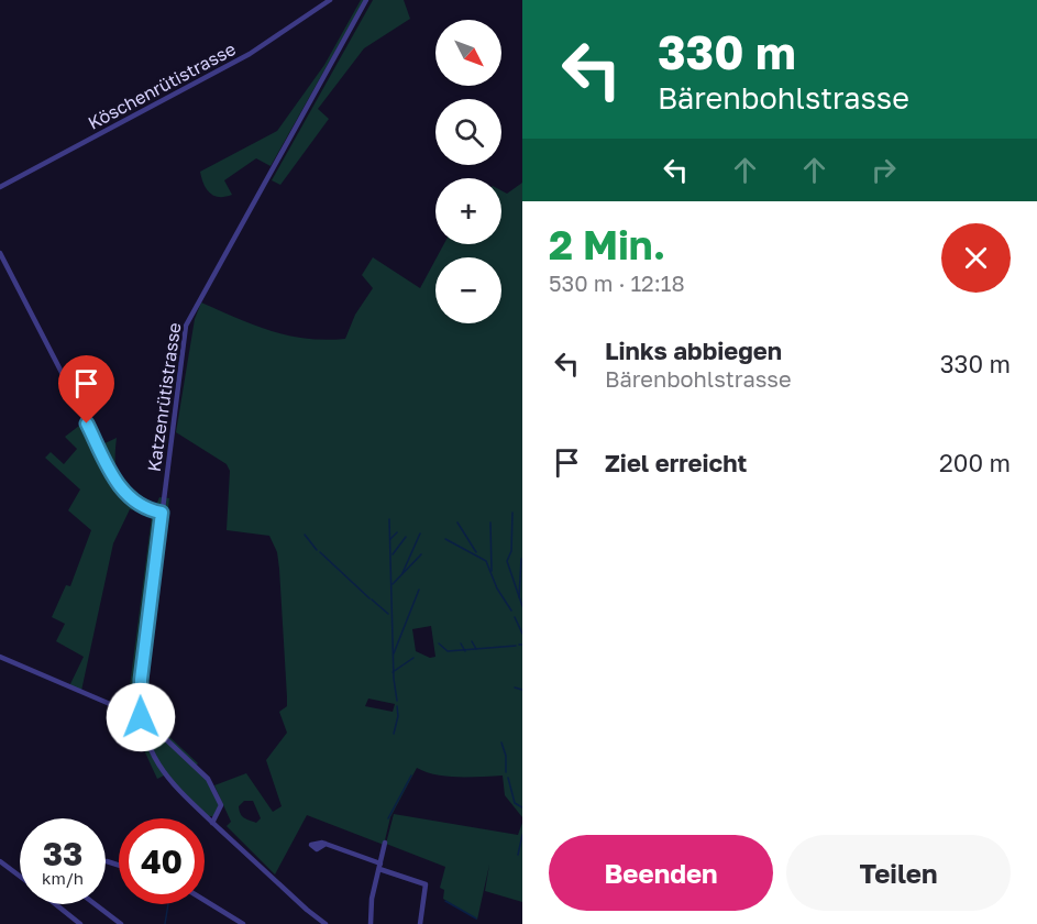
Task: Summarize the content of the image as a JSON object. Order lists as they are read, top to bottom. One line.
{"streets":{"street":["Köschenrütistrasse","Katzenrütistrasse"]},"north":"bottom right","page":{"turn":["330 m","Bärenbohlstrasse"],"map_buttons":["+","−"],"heading":["2 Min.","530 m · 12:18"],"list":[{"name":"Links abbiegen","note":"Bärenbohlstrasse","value":"330 m"},{"name":"Ziel erreicht","value":"200 m"}],"speed":"33 km/h","limit":"40","buttons":["Beenden","Teilen"]}}
